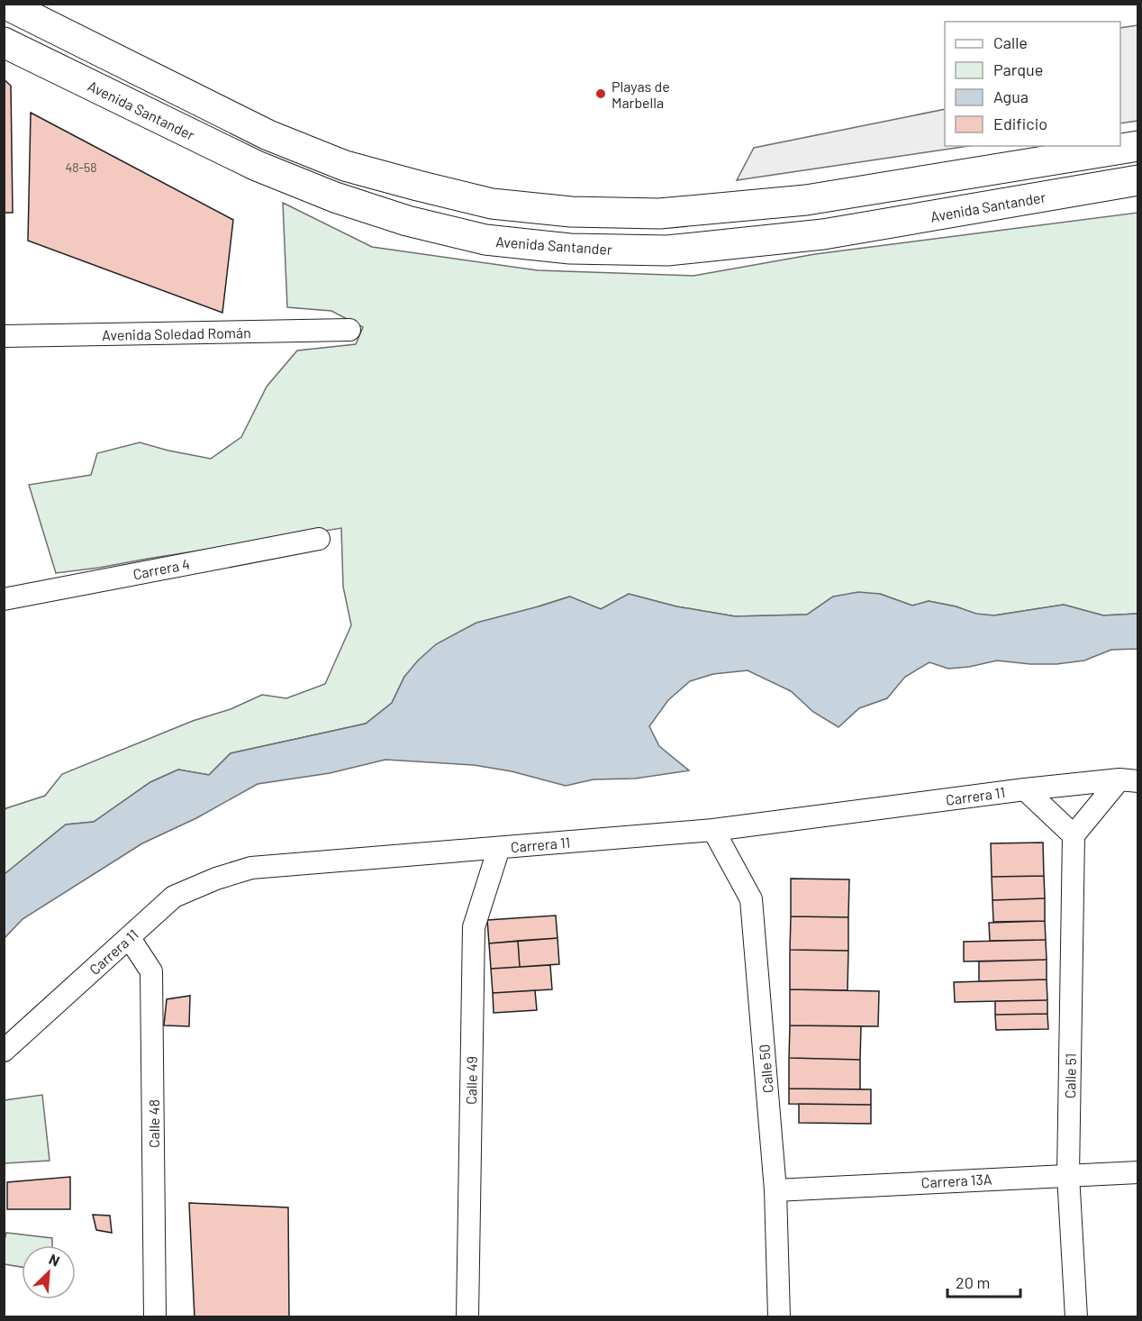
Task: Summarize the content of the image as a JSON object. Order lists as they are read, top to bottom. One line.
{"streets":{"highway":["Avenida Santander"],"street":["Avenida Soledad Román","Carrera 4","Carrera 11","Calle 50","Calle 51","Calle 49","Calle 48","Carrera 13A"]},"crossings":[["Carrera 11","Calle 50"],["Carrera 11","Calle 49"],["Carrera 11","Calle 48"],["Calle 50","Carrera 13A"],["Calle 51","Carrera 13A"]],"places":["Playas de Marbella"],"house_numbers":["48-58"],"legend":["Calle","Parque","Agua","Edificio"],"scale_bar":"20 m","north":"top right"}
